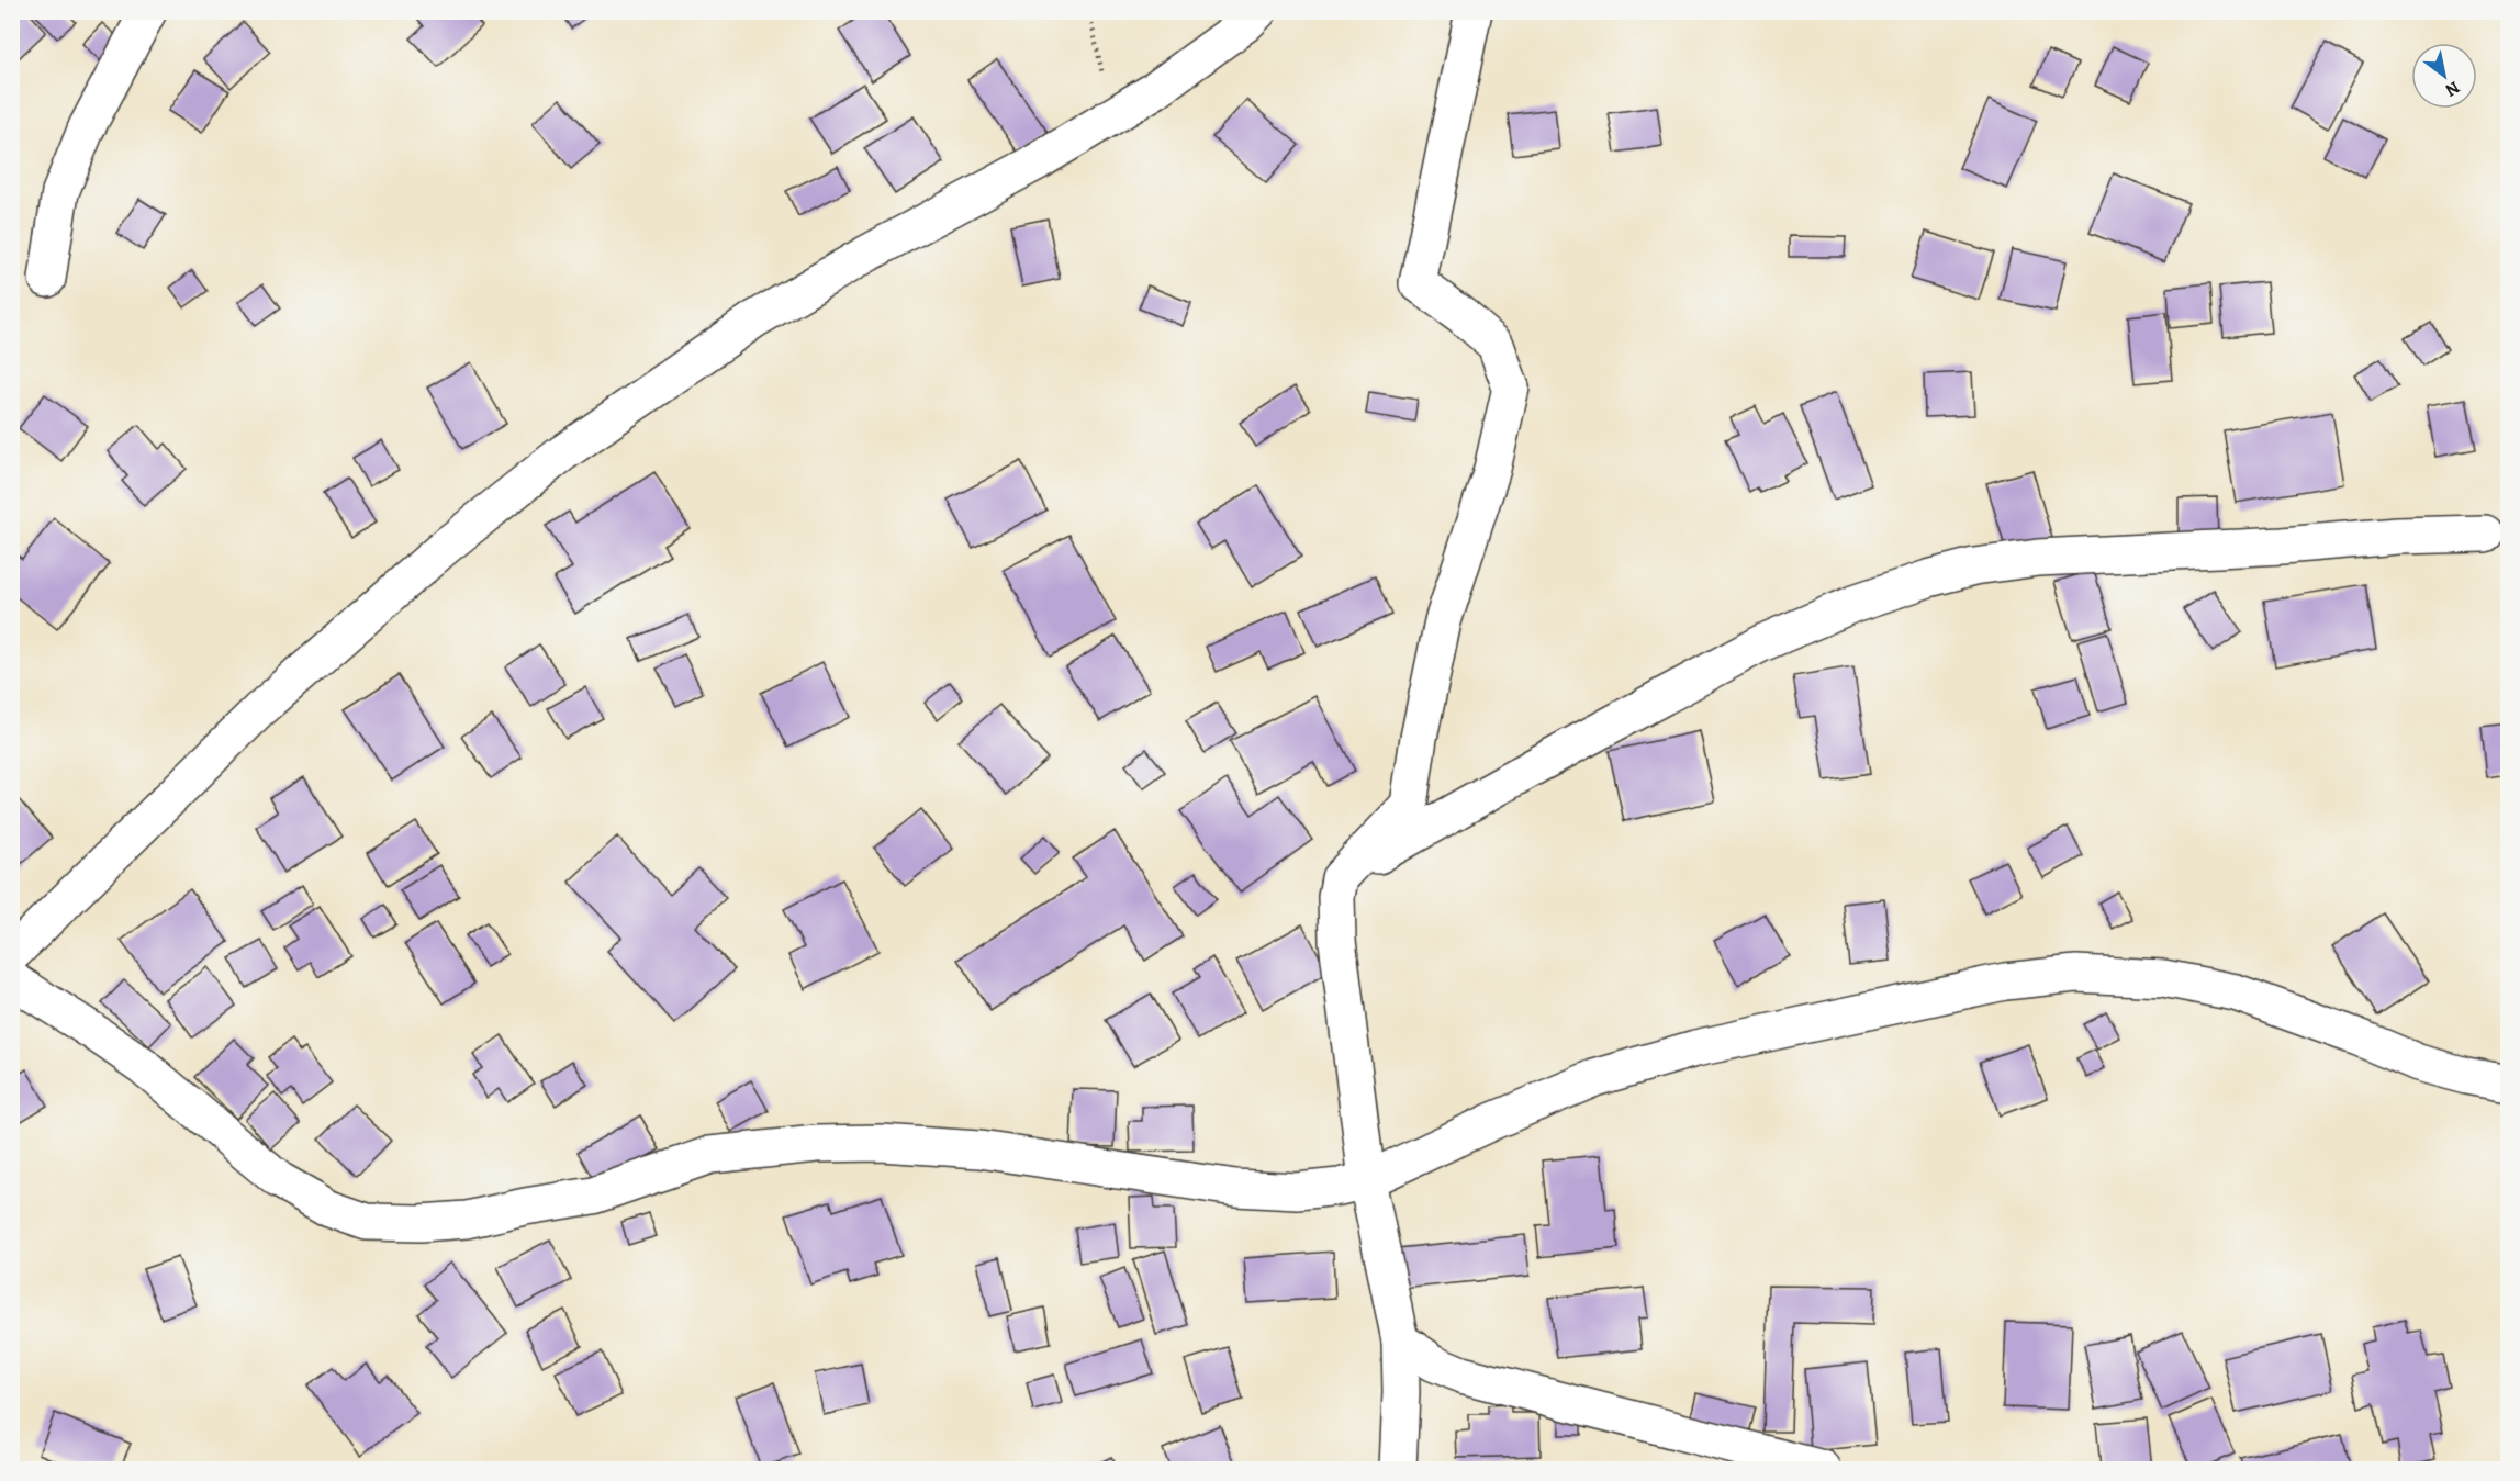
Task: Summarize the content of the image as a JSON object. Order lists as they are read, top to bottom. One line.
{"north":"bottom right"}
